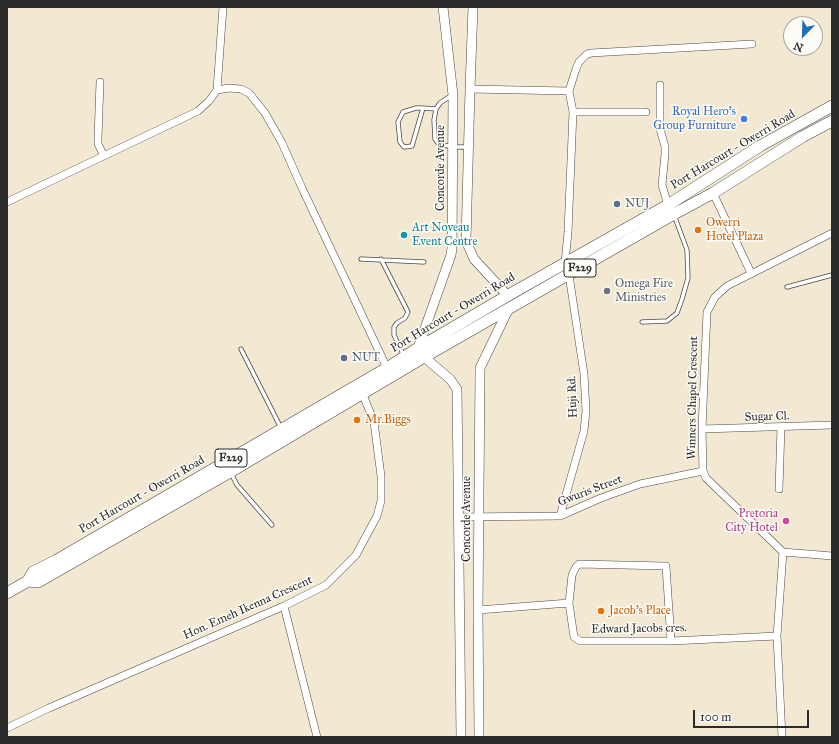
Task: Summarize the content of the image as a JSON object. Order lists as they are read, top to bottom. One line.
{"streets":{"main road":["Port Harcourt - Owerri Road","F229"],"street":["Concorde Avenue","Huji Rd.","Winners Chapel Crescent","Sugar Cl.","Gwuris Street","Hon. Emeh Ikenna Crescent","Edward Jacobs cres."]},"crossings":[["Port Harcourt - Owerri Road","Concorde Avenue"],["Port Harcourt - Owerri Road","Huji Rd."],["Port Harcourt - Owerri Road","Hon. Emeh Ikenna Crescent"],["Concorde Avenue","Gwuris Street"],["Huji Rd.","Gwuris Street"],["Winners Chapel Crescent","Sugar Cl."],["Winners Chapel Crescent","Gwuris Street"]],"places":["Royal Hero's Group Furniture","NUJ","Owerri Hotel Plaza","Art Noveau Event Centre","Omega Fire Ministries","NUT","Mr.Biggs","Pretoria City Hotel","Jacob's Place"],"scale_bar":"100 m","north":"bottom left"}
